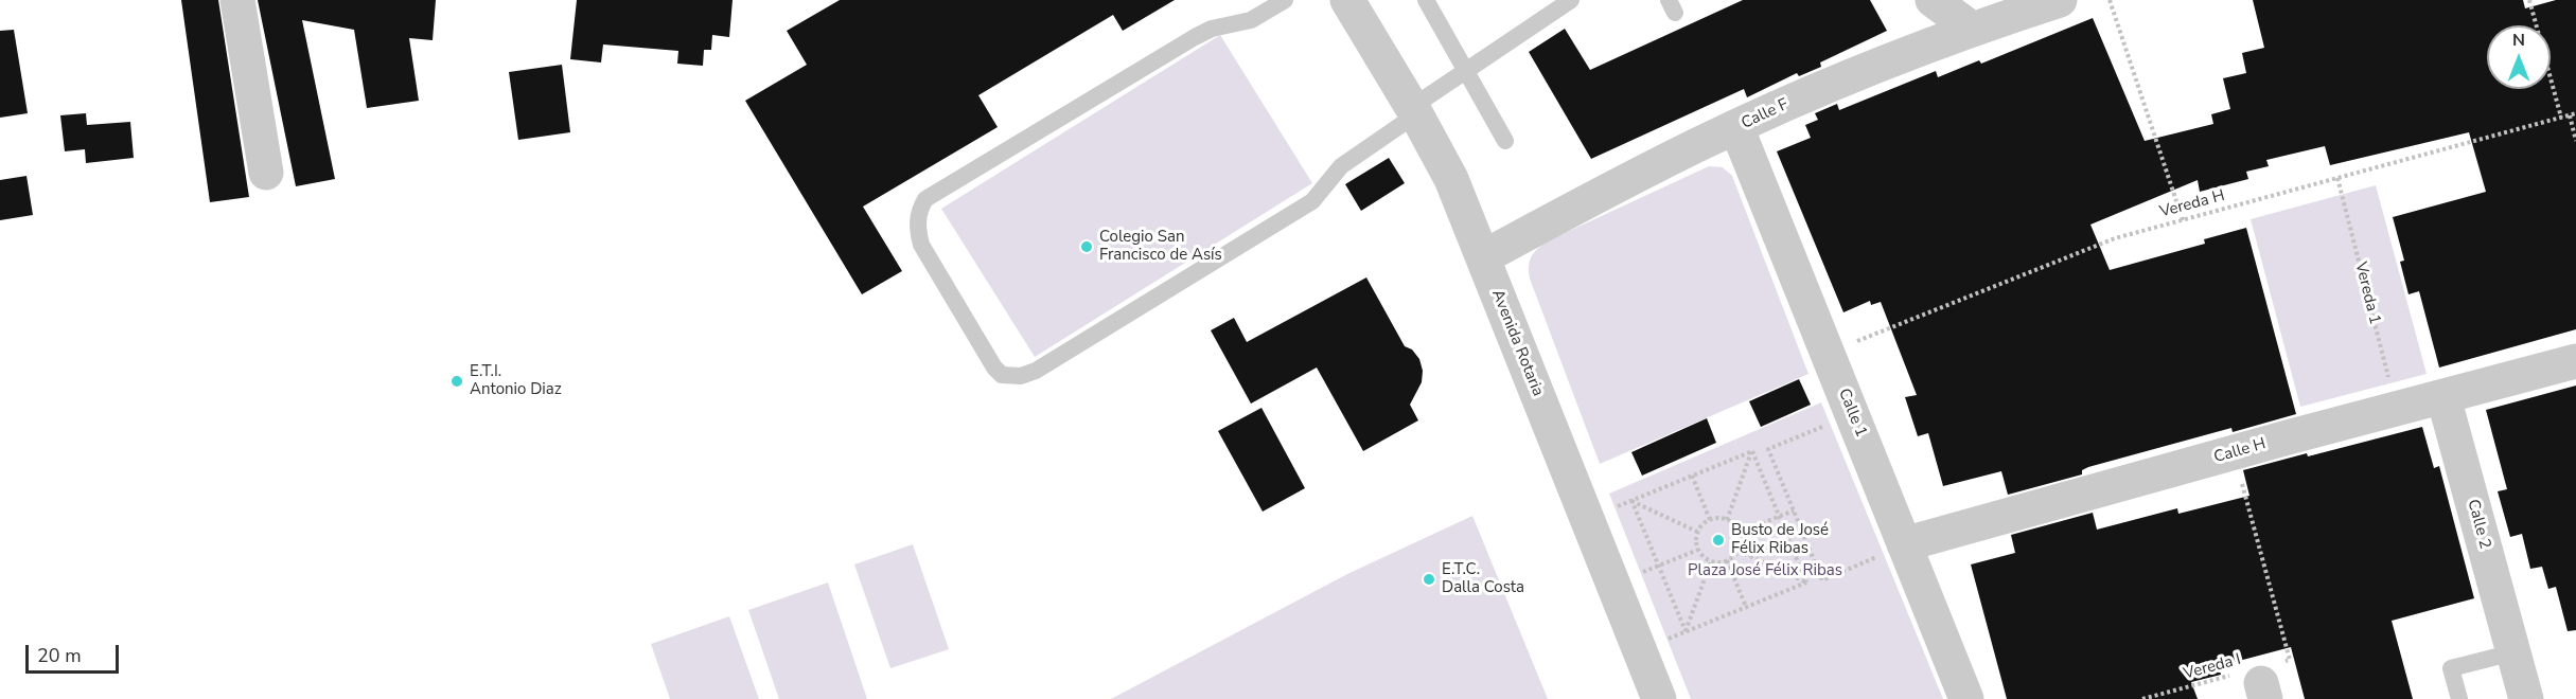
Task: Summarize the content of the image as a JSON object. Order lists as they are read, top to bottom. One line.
{"streets":{"street":["Calle F","Avenida Rotaria","Calle 1","Calle H","Calle 2"],"path":["Vereda H","Vereda 1","Vereda I"]},"crossings":[["Calle F","Avenida Rotaria"],["Calle F","Calle 1"],["Vereda H","Vereda 1"],["Vereda H","Calle 1"],["Vereda 1","Calle H"],["Calle 1","Calle H"],["Calle H","Calle 2"],["Calle H","Vereda I"]],"parks":["Plaza José Félix Ribas"],"places":["Colegio San Francisco de Asís","E.T.I. Antonio Diaz","Busto de José Félix Ribas","E.T.C. Dalla Costa"],"scale_bar":"20 m","north":"top"}
